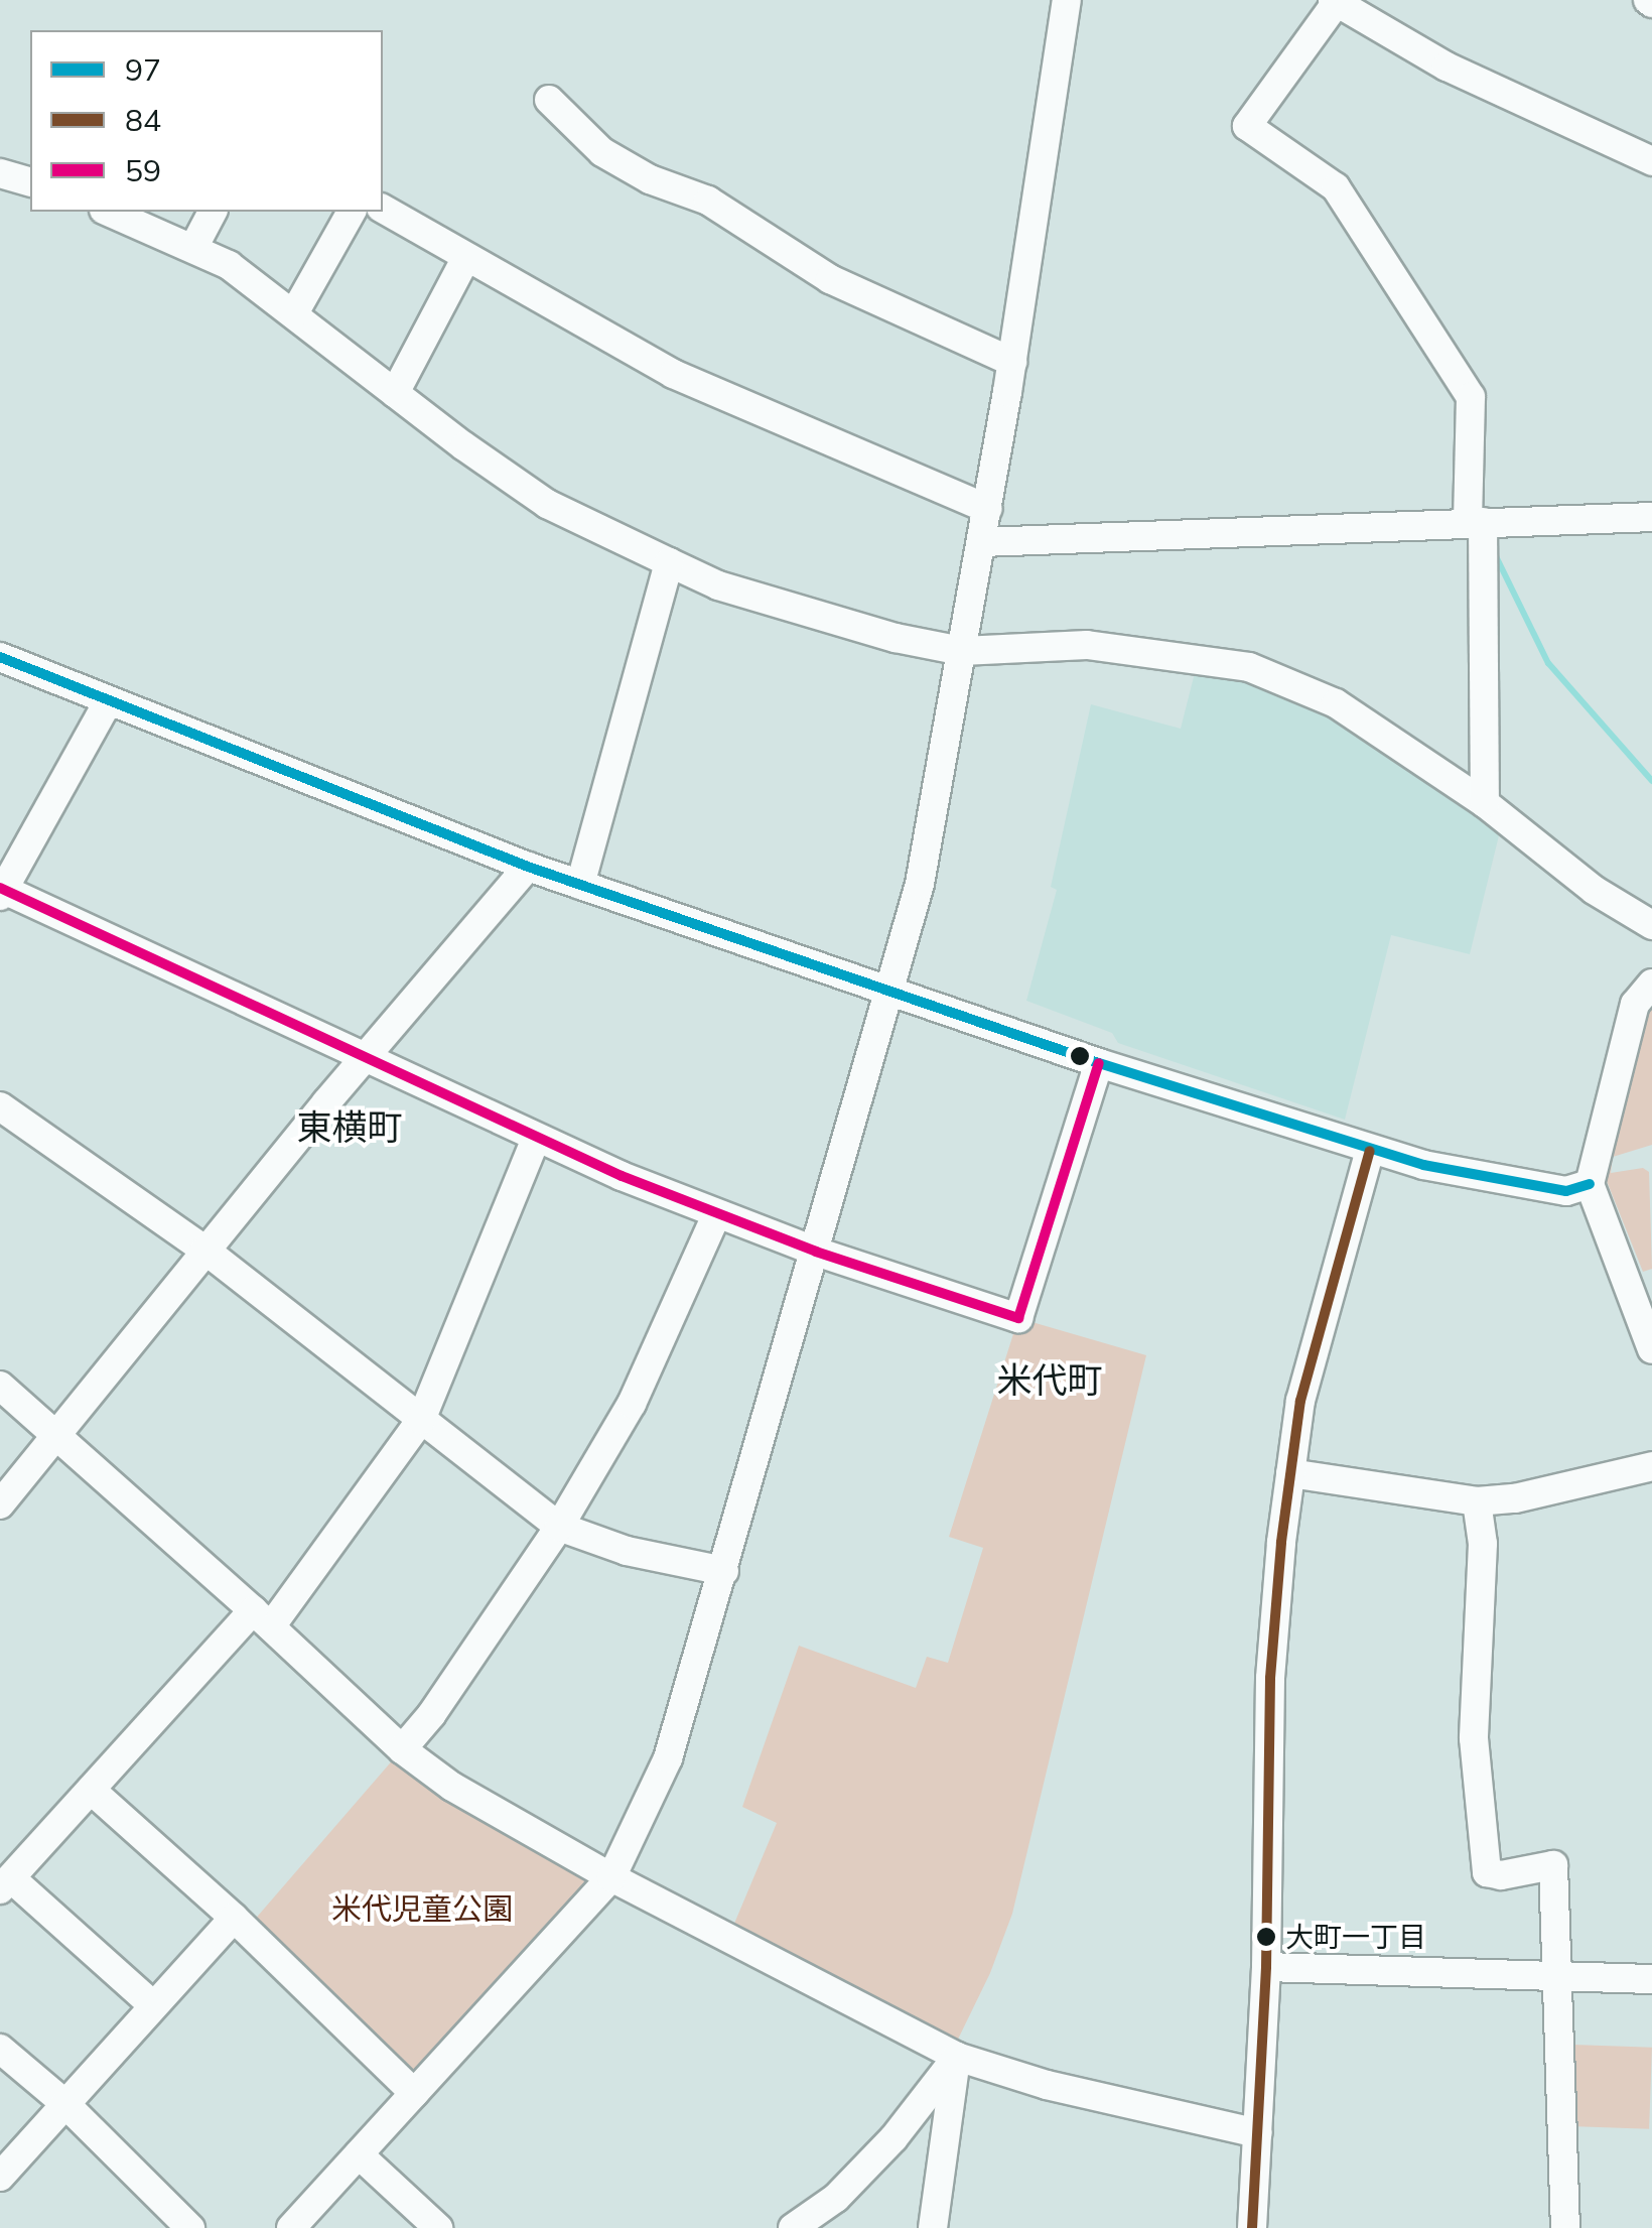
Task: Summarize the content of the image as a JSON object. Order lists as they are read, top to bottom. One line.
{"districts":["東横町","米代町"],"parks":["米代児童公園"],"places":["大町一丁目"],"lines":["transit line 97","transit line 59","transit line 84"],"legend":["97","84","59"]}
